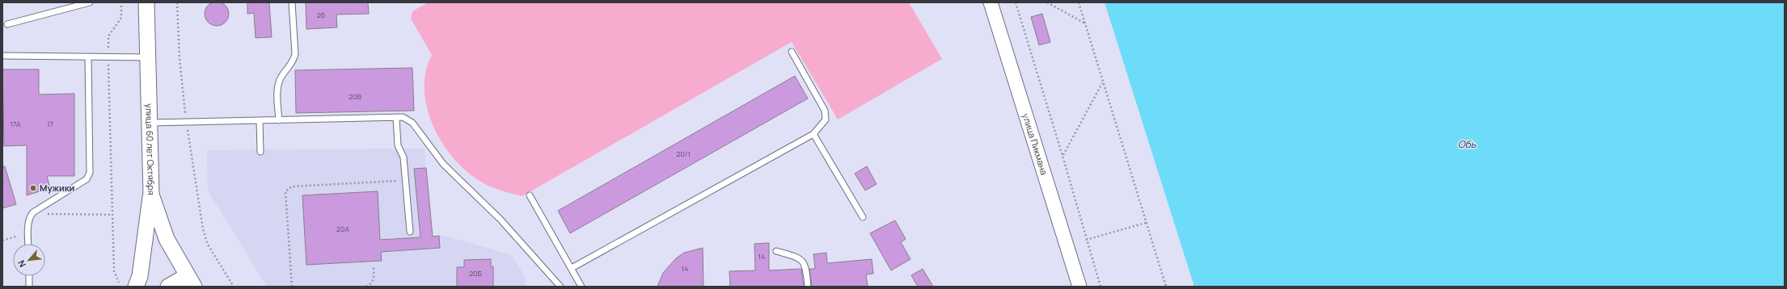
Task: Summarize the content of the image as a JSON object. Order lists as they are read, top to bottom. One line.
{"streets":{"main road":["улица 60 лет Октября"],"street":["улица Пикмана"]},"water":["Обь"],"places":["Мужики"],"house_numbers":["26","20В","17А","17","20/1","20А","14","14","20Б"],"north":"bottom left"}
